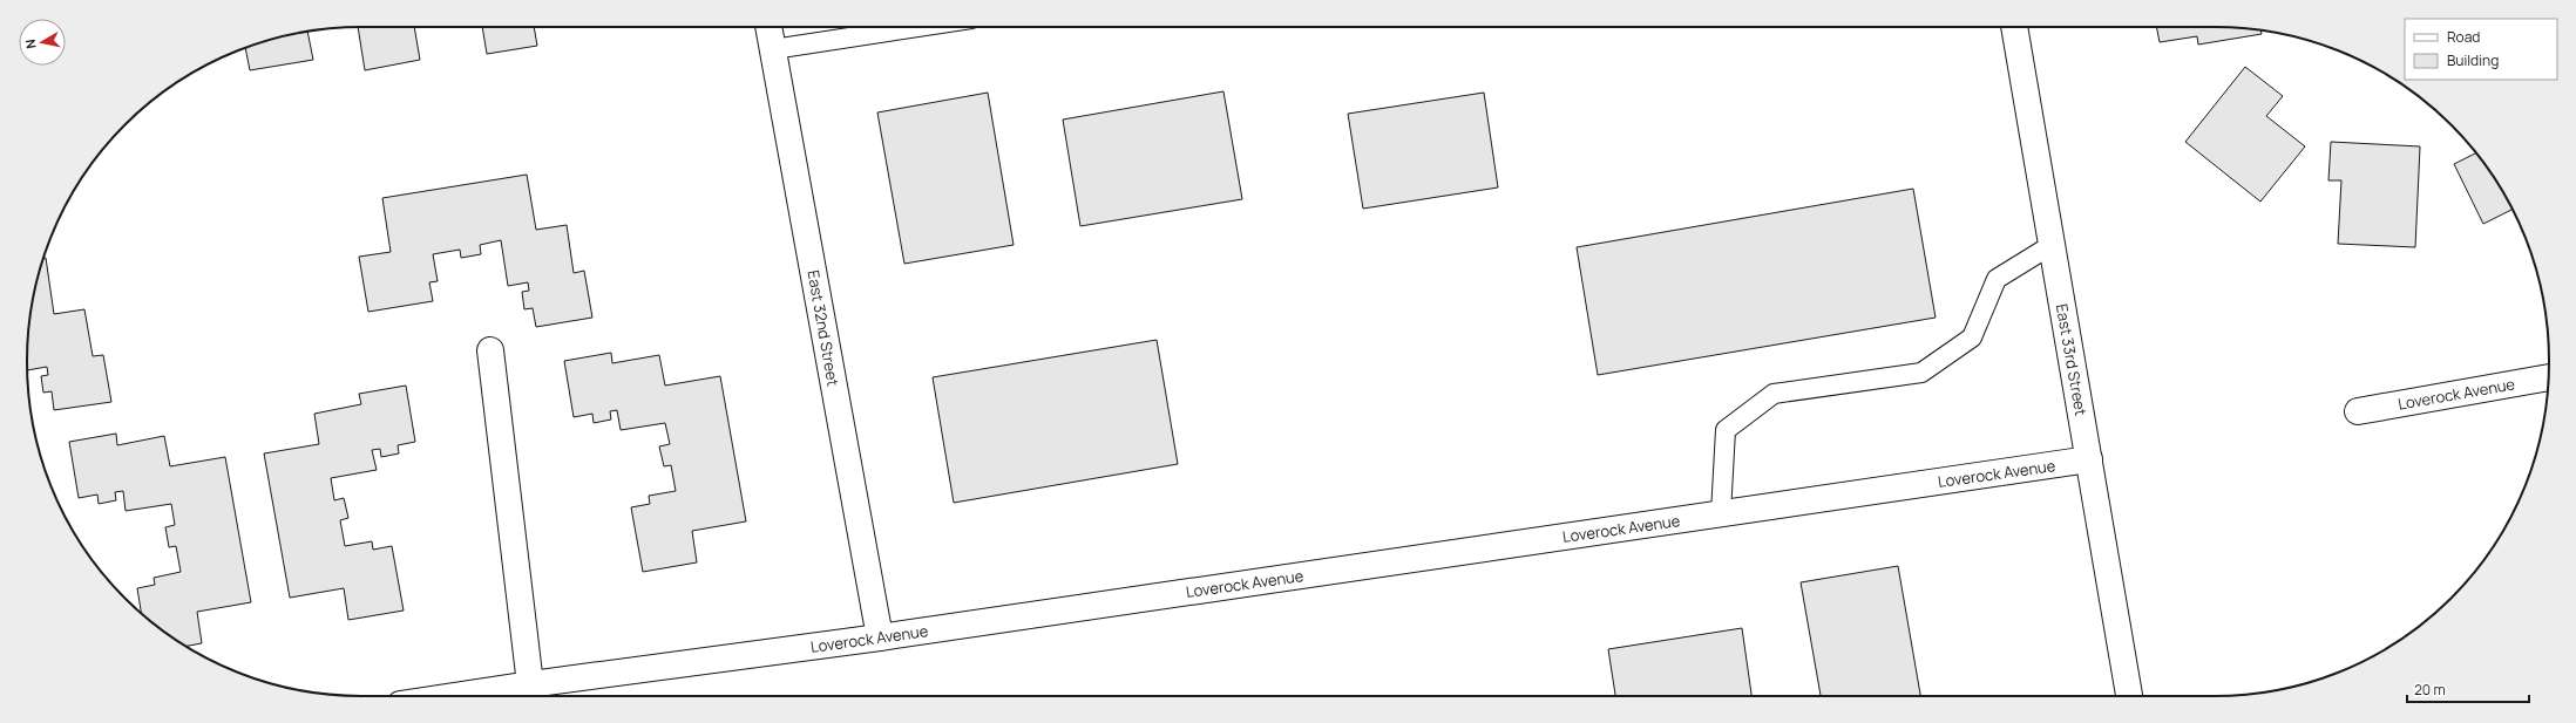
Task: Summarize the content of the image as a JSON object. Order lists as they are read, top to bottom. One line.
{"streets":{"street":["East 32nd Street","East 33rd Street","Loverock Avenue"]},"crossings":[["East 32nd Street","Loverock Avenue"],["East 33rd Street","Loverock Avenue"]],"legend":["Road","Building"],"scale_bar":"20 m","north":"left"}
